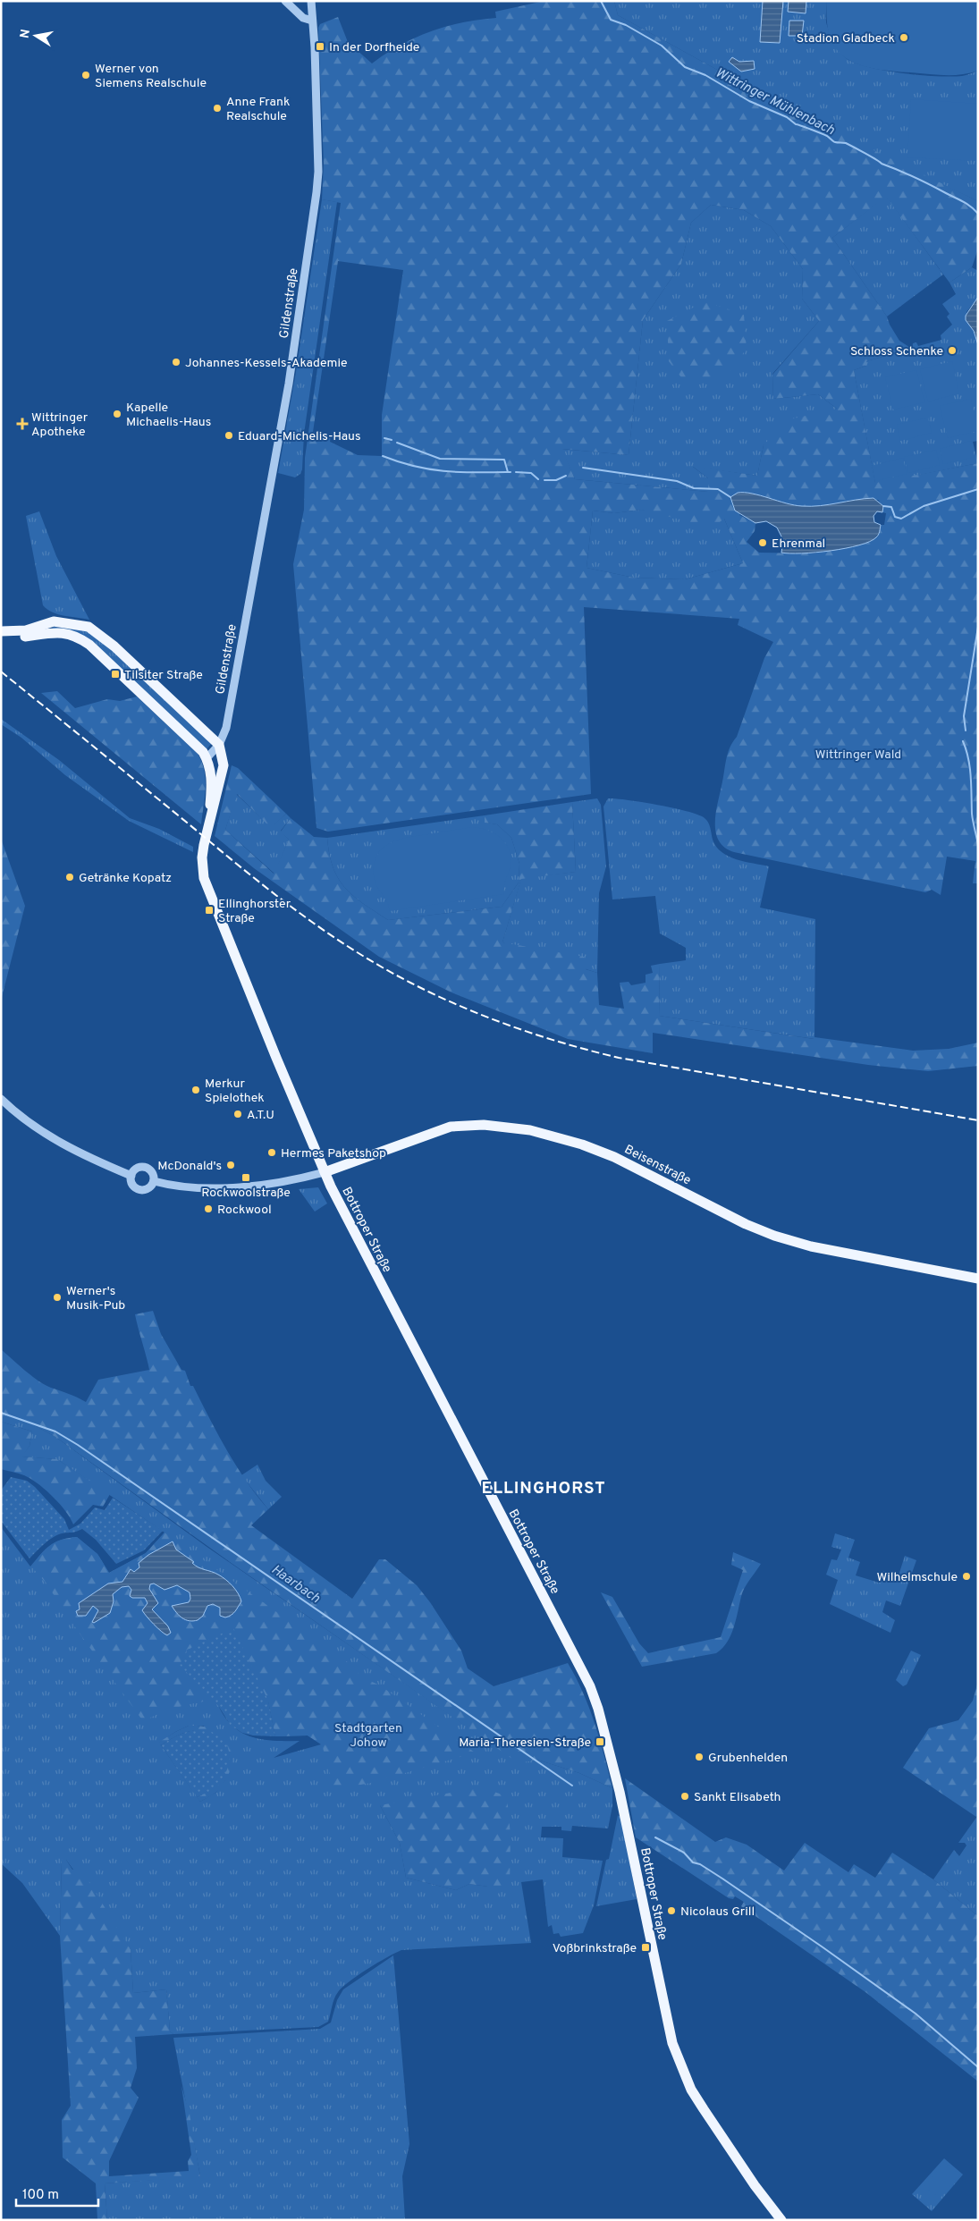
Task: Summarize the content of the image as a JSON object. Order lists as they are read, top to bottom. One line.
{"streets":{"main road":["Beisenstraße","Bottroper Straße"],"street":["Gildenstraße"]},"crossings":[["Gildenstraße","Bottroper Straße"],["Beisenstraße","Bottroper Straße"]],"districts":["ELLINGHORST"],"water":["Wittringer Mühlenbach","Haarbach"],"parks":["Wittringer Wald","Stadtgarten Johow"],"places":{"other":["Stadion Gladbeck","Werner von Siemens Realschule","Anne Frank Realschule","Schloss Schenke","Johannes-Kessels-Akademie","Kapelle Michaelis-Haus","Eduard-Michelis-Haus","Ehrenmal","Getränke Kopatz","Merkur Spielothek","A.T.U","Hermes Paketshop","McDonald's","Rockwool","Werner's Musik-Pub","Wilhelmschule","Grubenhelden","Sankt Elisabeth","Nicolaus Grill"],"transit":["In der Dorfheide","Tilsiter Straße","Ellinghorster Straße","Rockwoolstraße","Maria-Theresien-Straße","Voßbrinkstraße"],"health":["Wittringer Apotheke"]},"scale_bar":"100 m","north":"left"}
